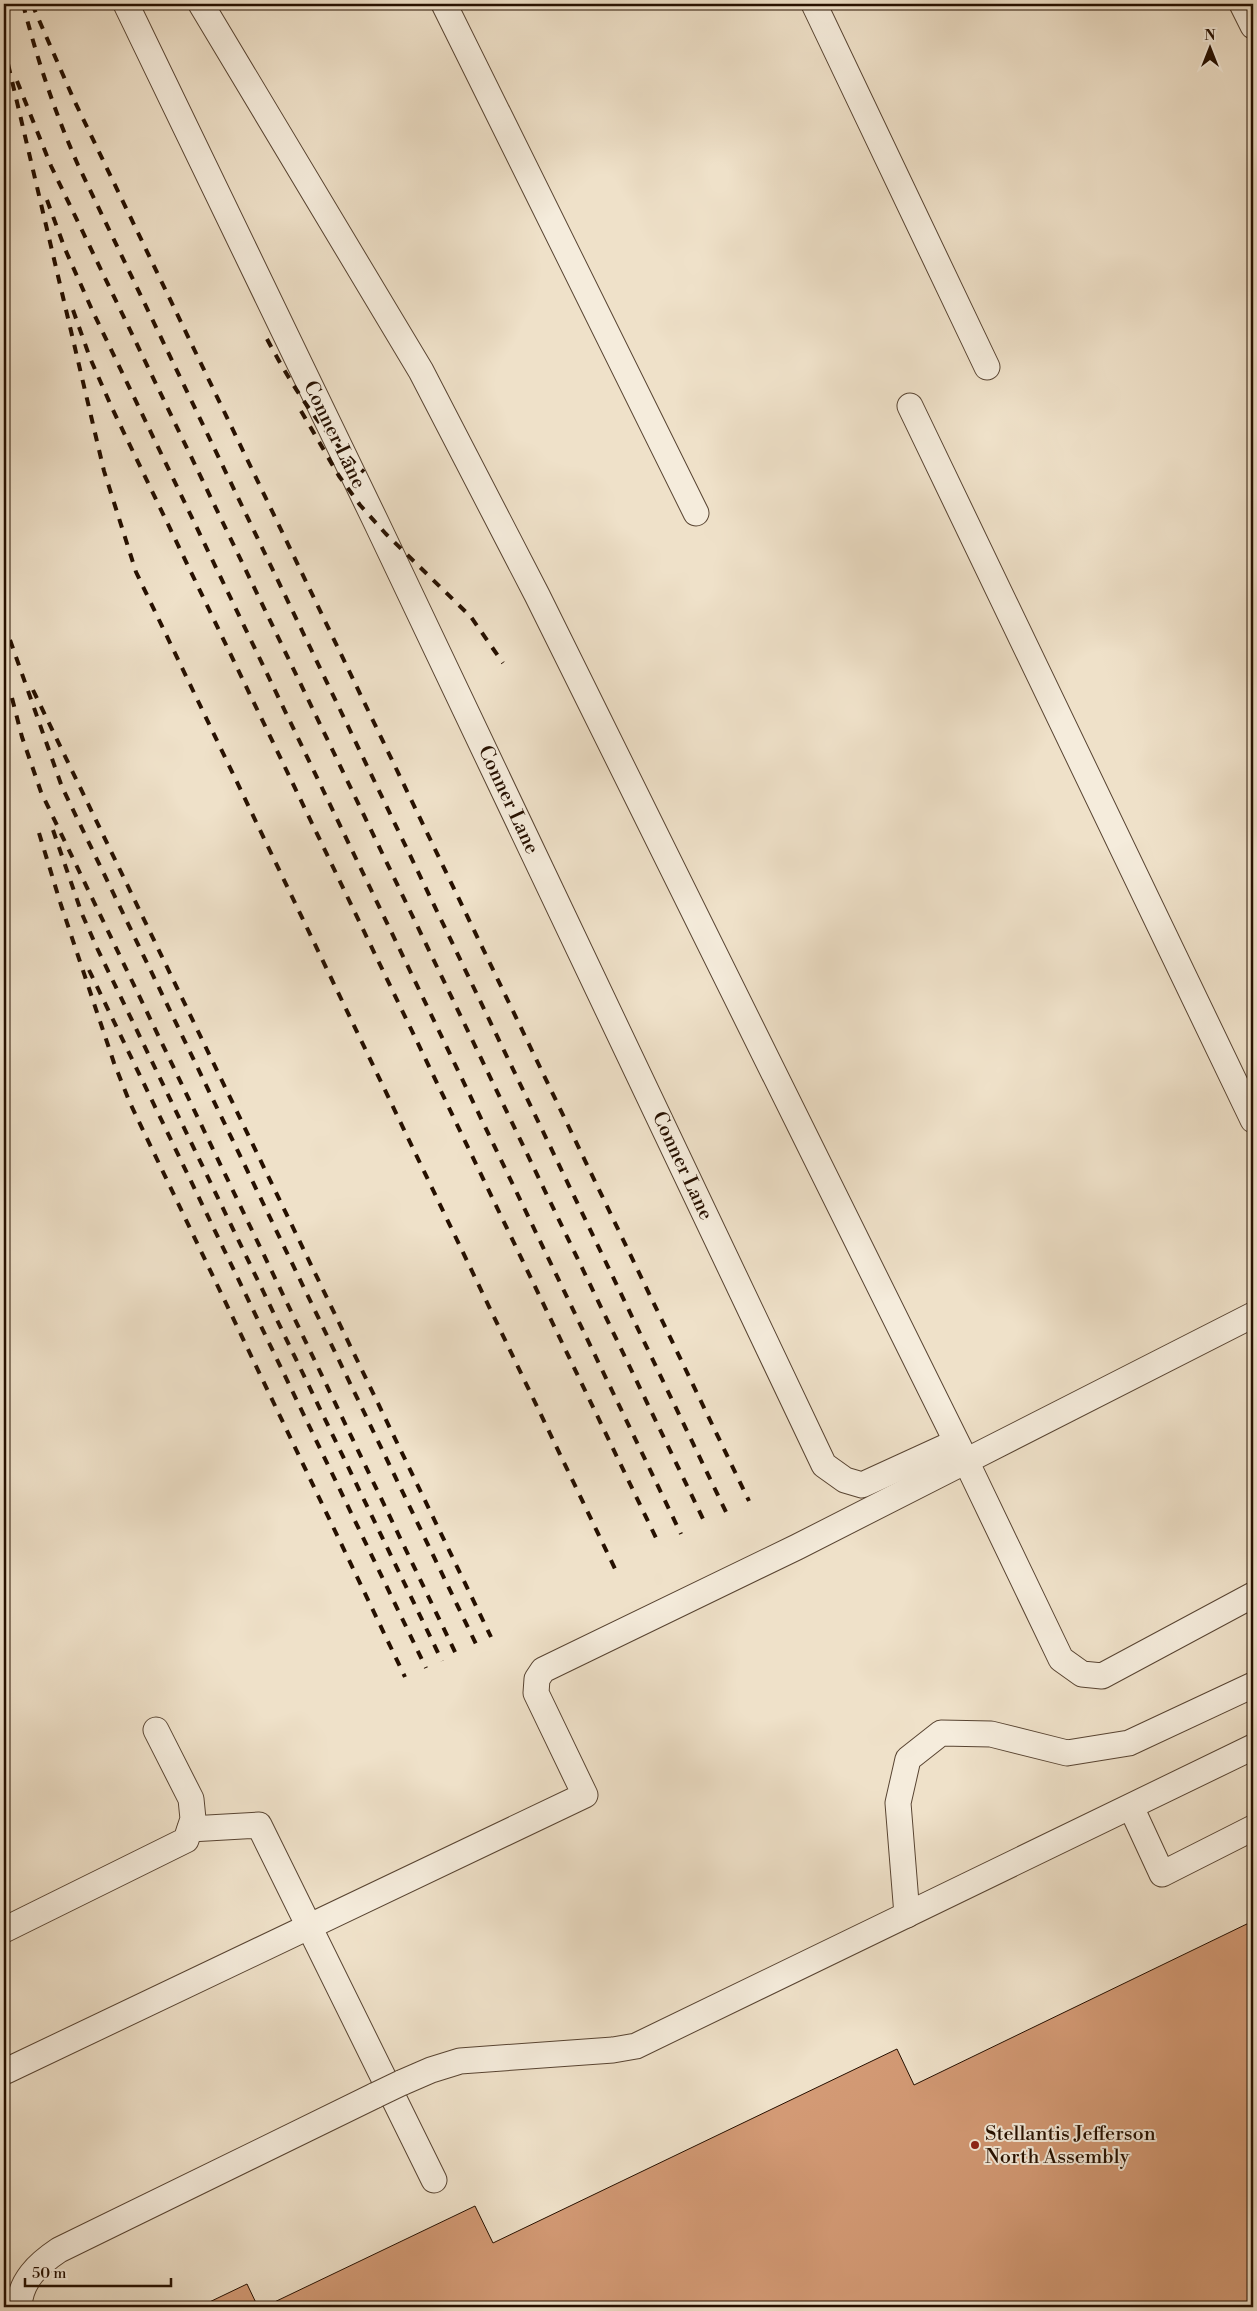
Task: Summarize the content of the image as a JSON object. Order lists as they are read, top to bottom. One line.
{"streets":{"street":["Conner Lane"]},"places":["Stellantis Jefferson North Assembly"],"scale_bar":"50 m","north":"top"}
